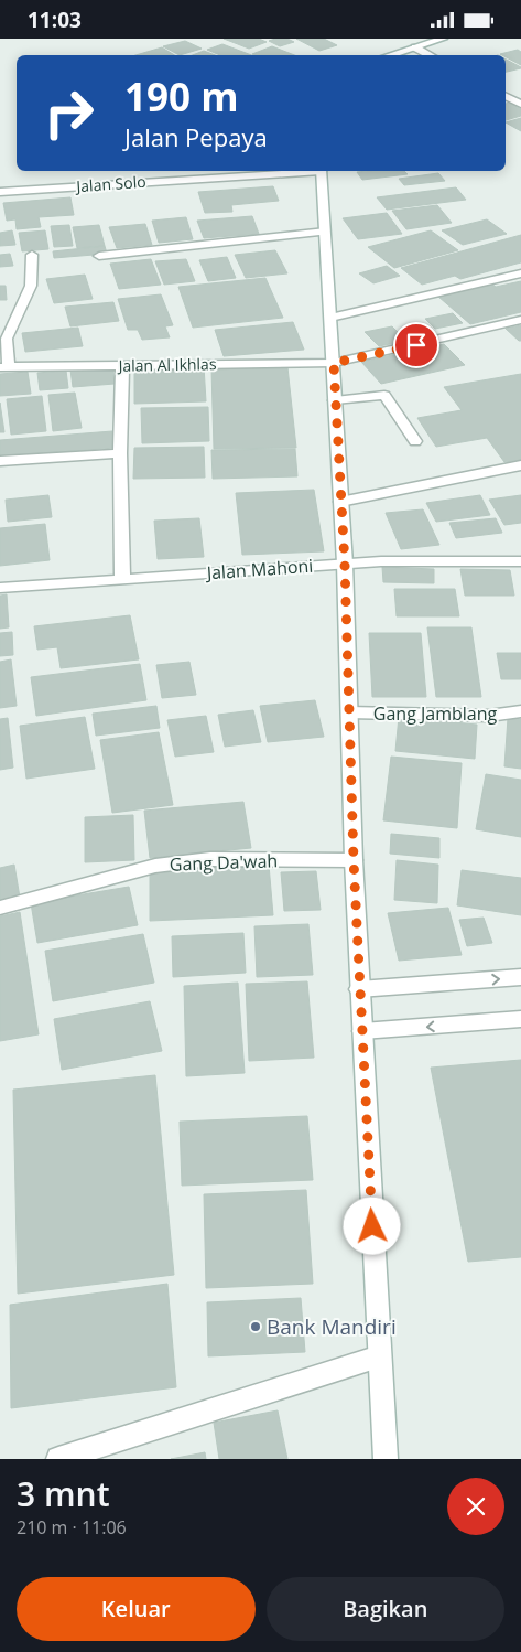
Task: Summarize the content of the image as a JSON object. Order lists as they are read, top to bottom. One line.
{"streets":{"street":["Jalan Solo","Jalan Al Ikhlas","Jalan Mahoni","Gang Jamblang","Gang Da'wah"]},"places":["Bank Mandiri"],"page":{"status":"11:03","turn":["190 m","Jalan Pepaya"],"heading":["3 mnt","210 m · 11:06"],"buttons":["Keluar","Bagikan"]}}
